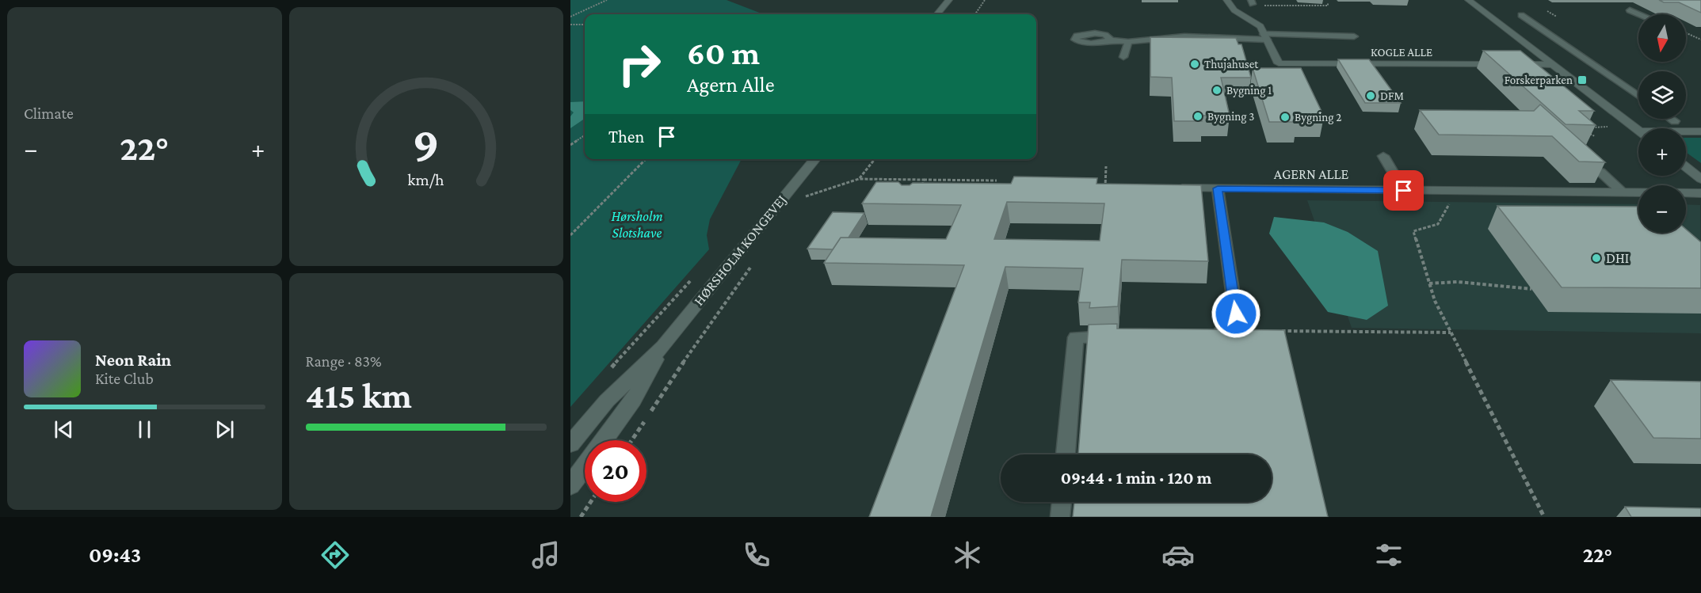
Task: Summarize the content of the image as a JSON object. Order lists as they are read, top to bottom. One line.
{"streets":{"street":["KOGLE ALLE","AGERN ALLE","HØRSHOLM KONGEVEJ"]},"parks":["Hørsholm Slotshave"],"places":{"other":["Thujahuset","Bygning 1","DFM","Bygning 3","Bygning 2","DHI"],"transit":["Forskerparken"]},"north":"bottom","page":{"tile":["Climate",["Range · 83%","415 km"]],"map_buttons":["+","−"],"turn":["60 m","Agern Alle"],"then":"Then","heat":["−","22°","+"],"song":["Neon Rain","Kite Club"],"limit":"20","trip":"09:44 · 1 min · 120 m","tabs":["09:43","22°"],"gauge":["9","km/h"]}}
